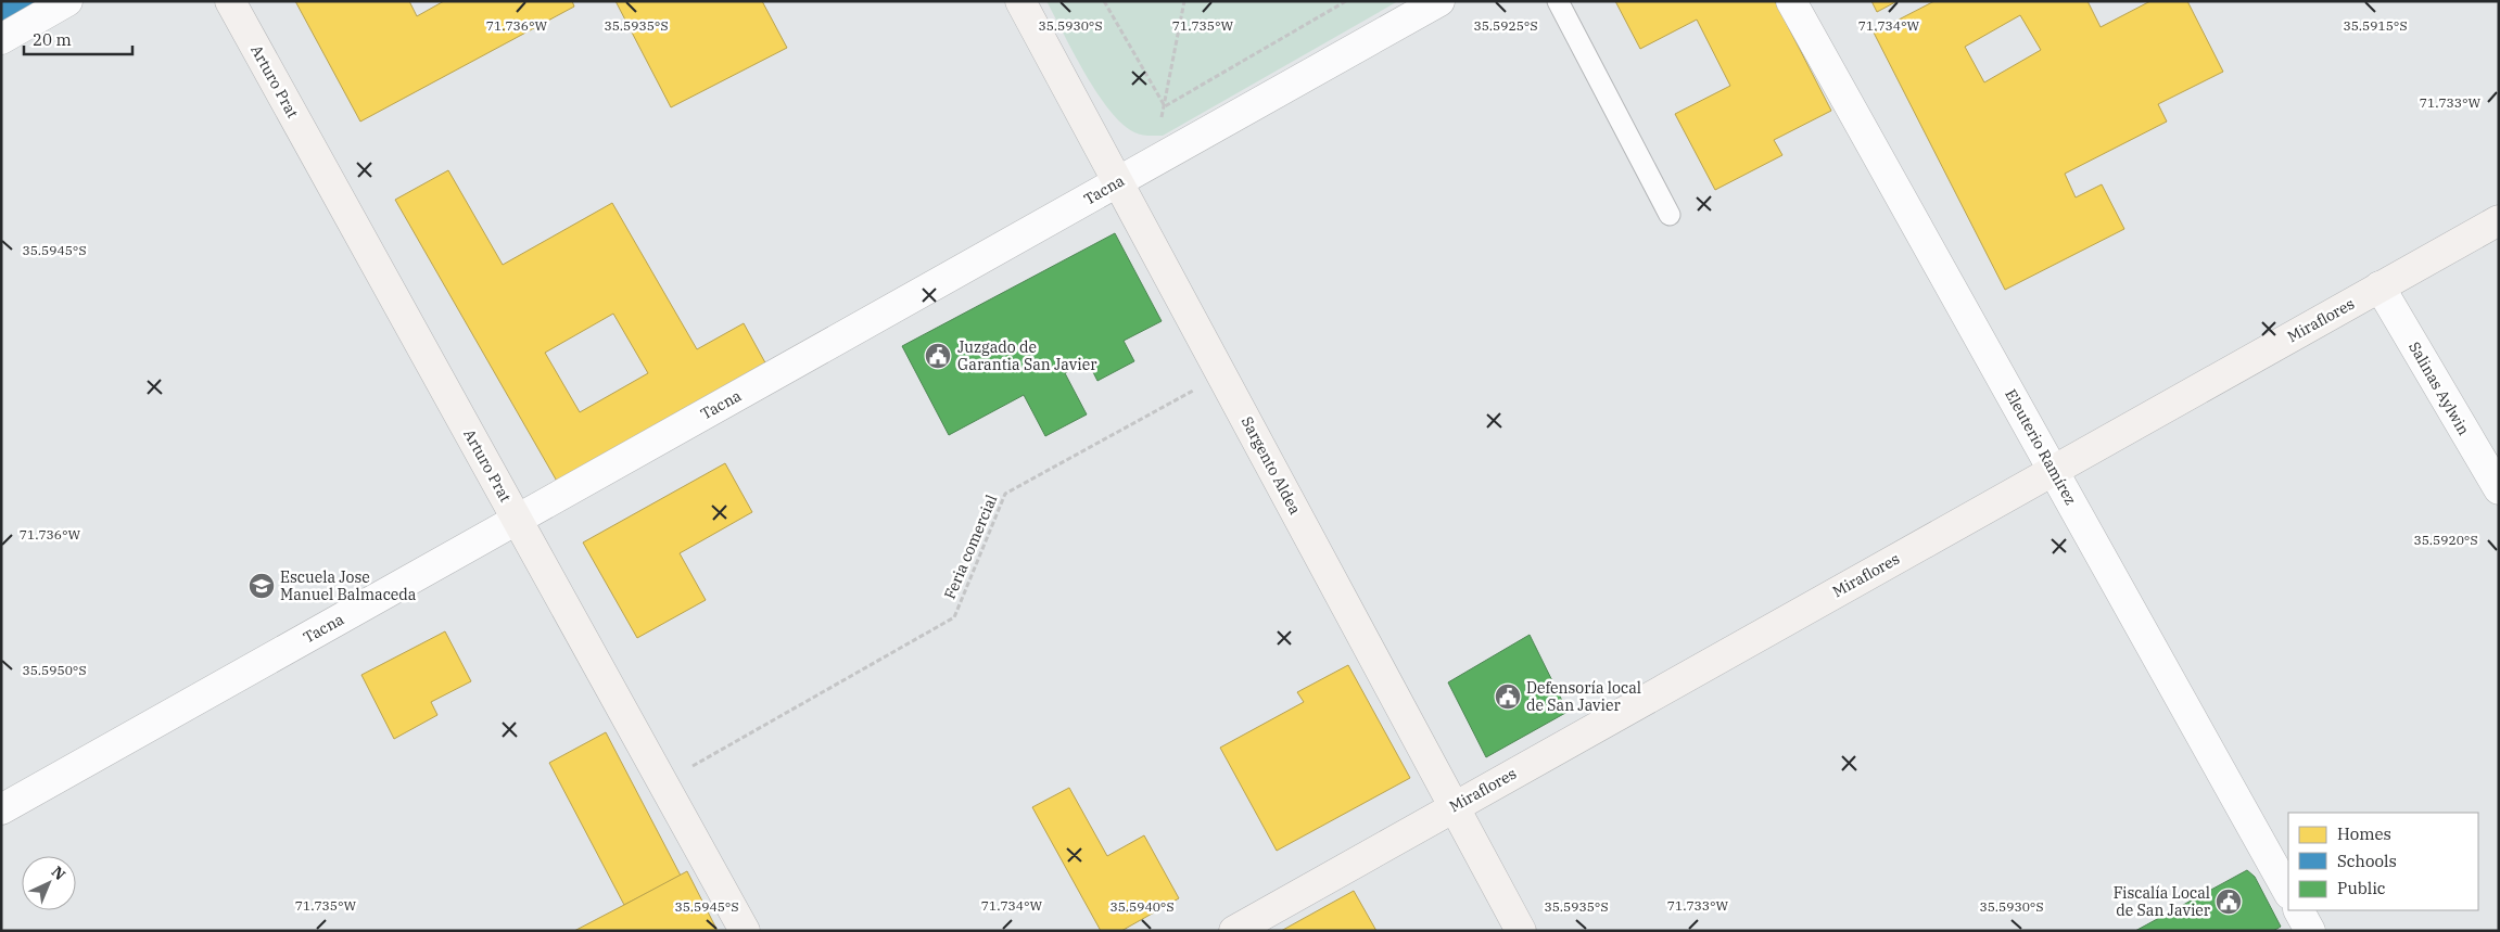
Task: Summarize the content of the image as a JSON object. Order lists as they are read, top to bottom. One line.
{"streets":{"street":["Arturo Prat","Tacna","Miraflores","Salinas Aylwin","Eleuterio Ramírez","Sargento Aldea"],"path":["Feria comercial"]},"crossings":[["Arturo Prat","Tacna"],["Arturo Prat","Feria comercial"],["Tacna","Sargento Aldea"],["Miraflores","Salinas Aylwin"],["Miraflores","Eleuterio Ramírez"],["Miraflores","Sargento Aldea"],["Sargento Aldea","Feria comercial"]],"places":{"public building":["Juzgado de Garantia San Javier","Defensoría local de San Javier","Fiscalía Local de San Javier"],"school or university":["Escuela Jose Manuel Balmaceda"]},"legend":["Homes","Schools","Public"],"scale_bar":"20 m","north":"top right","coordinates":["35.5935°S","35.5930°S","35.5925°S","35.5915°S","71.736°W","71.735°W","71.734°W","71.733°W","35.5945°S","35.5920°S","35.5950°S","35.5940°S"]}
